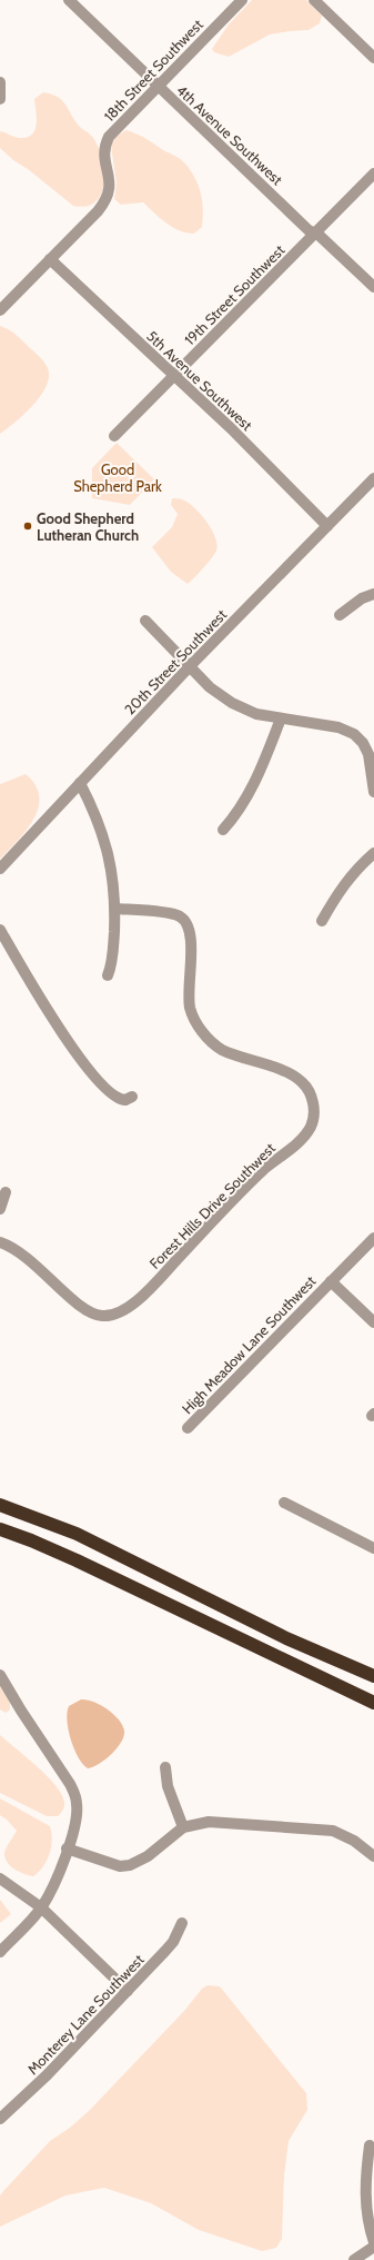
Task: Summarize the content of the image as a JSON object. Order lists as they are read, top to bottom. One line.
{"streets":{"street":["18th Street Southwest","4th Avenue Southwest","19th Street Southwest","5th Avenue Southwest","20th Street Southwest","Forest Hills Drive Southwest","High Meadow Lane Southwest","Monterey Lane Southwest"]},"crossings":[["18th Street Southwest","4th Avenue Southwest"],["18th Street Southwest","5th Avenue Southwest"],["4th Avenue Southwest","19th Street Southwest"],["19th Street Southwest","5th Avenue Southwest"],["5th Avenue Southwest","20th Street Southwest"]],"parks":["Good Shepherd Park"],"places":["Good Shepherd Lutheran Church"]}
